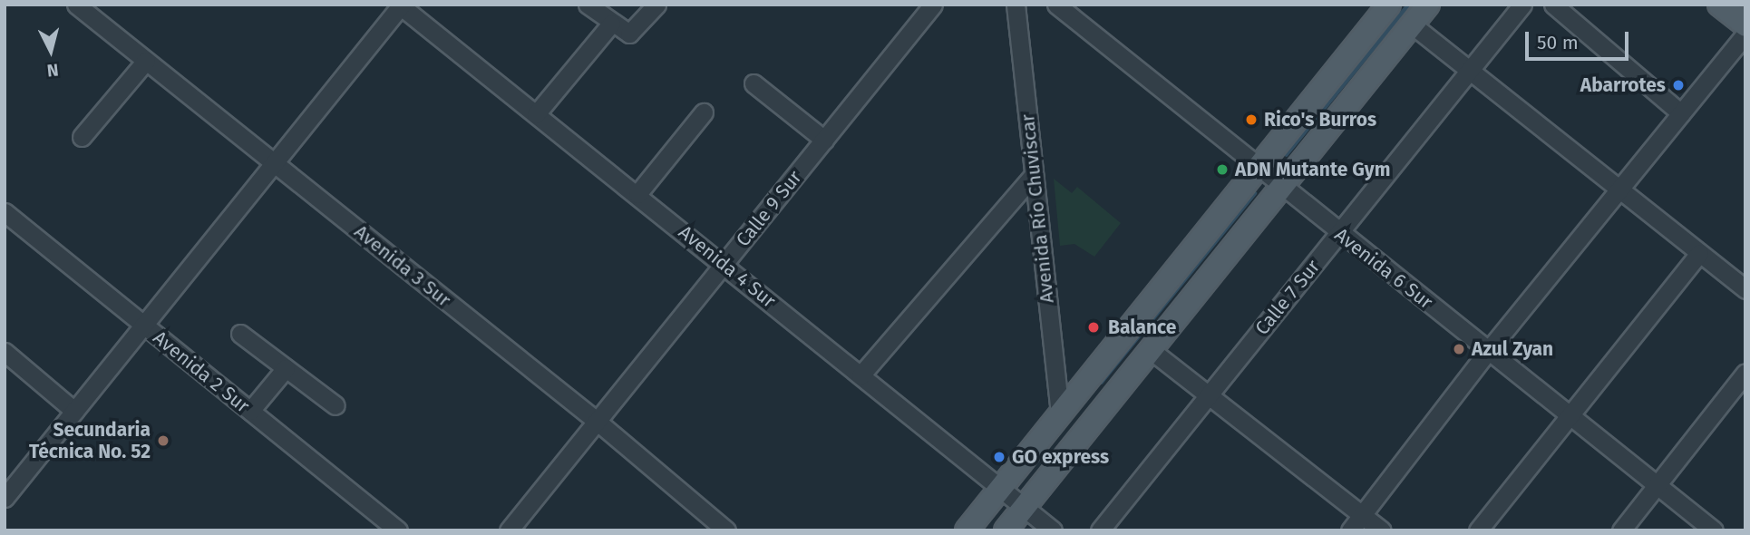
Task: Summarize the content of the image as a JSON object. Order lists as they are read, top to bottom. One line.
{"streets":{"street":["Calle 9 Sur","Avenida Río Chuviscar","Avenida 3 Sur","Avenida 4 Sur","Avenida 6 Sur","Calle 7 Sur","Avenida 2 Sur"]},"crossings":[["Calle 9 Sur","Avenida 3 Sur"],["Calle 9 Sur","Avenida 4 Sur"],["Avenida 6 Sur","Calle 7 Sur"]],"places":["Abarrotes","Rico's Burros","ADN Mutante Gym","Balance","Azul Zyan","Secundaria Técnica No. 52","GO express"],"scale_bar":"50 m","north":"bottom"}
